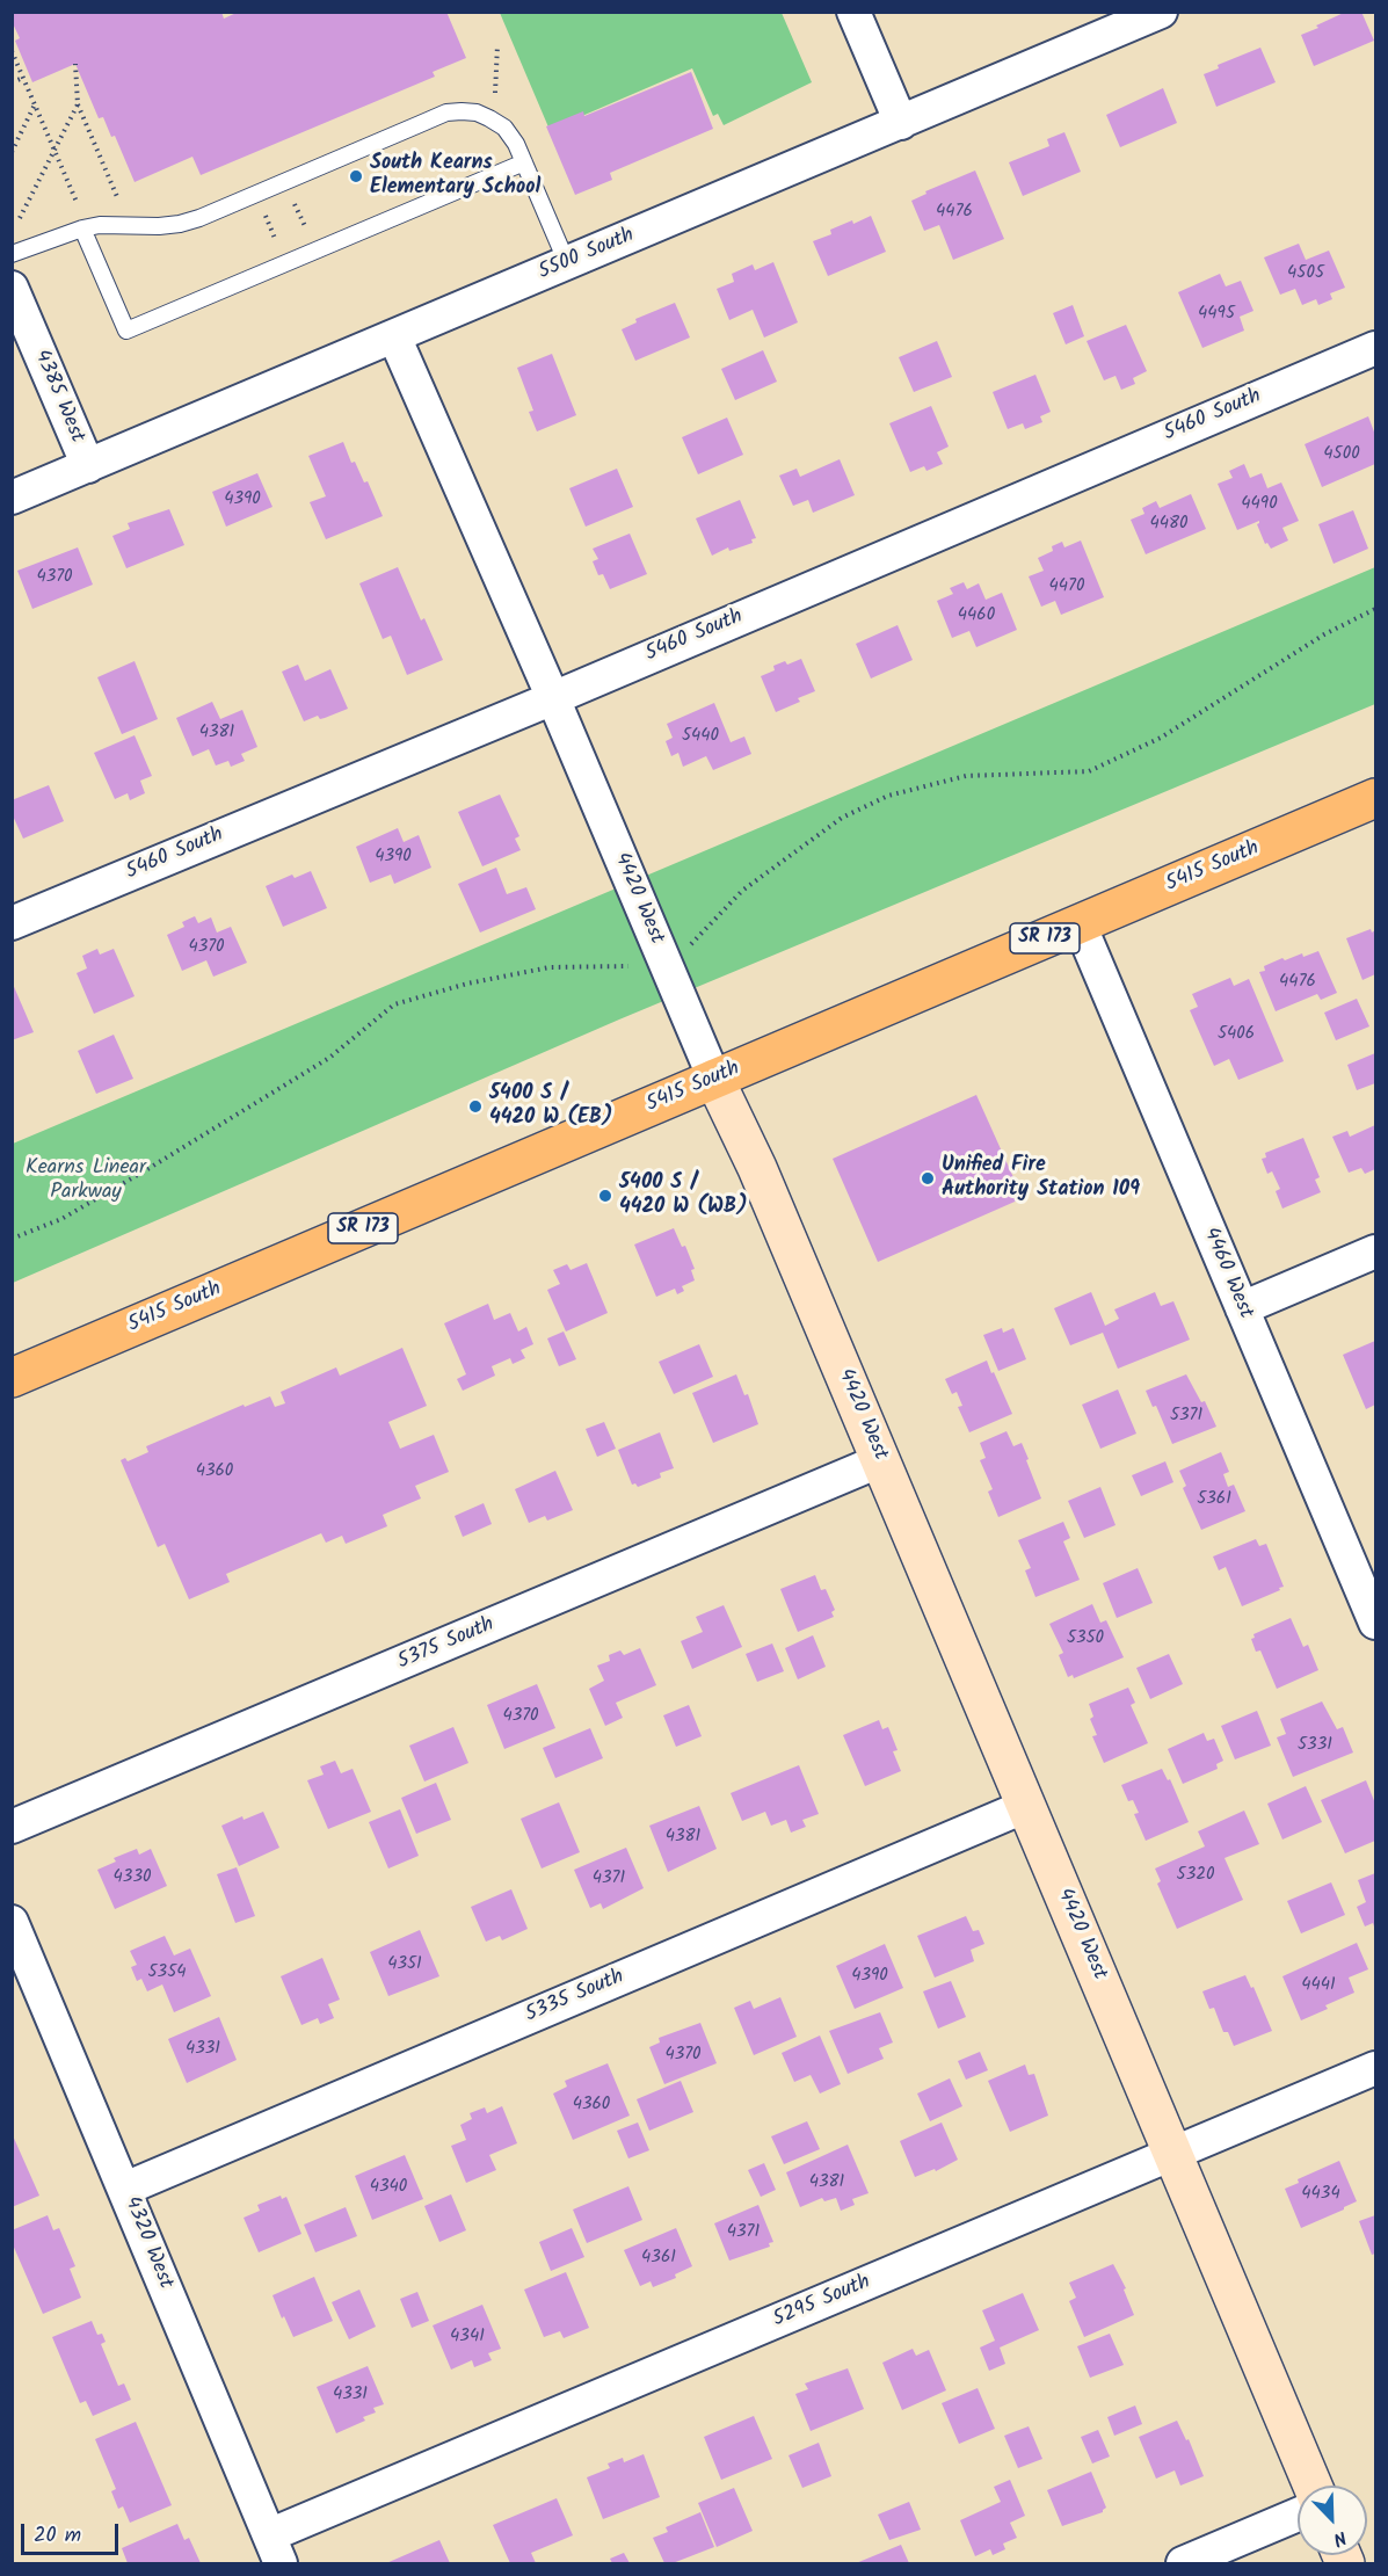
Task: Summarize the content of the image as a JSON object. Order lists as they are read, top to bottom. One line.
{"streets":{"main road":["5415 South","SR 173"],"street":["5500 South","4385 West","5460 South","4420 West","4460 West","5375 South","5335 South","4320 West","5295 South"]},"crossings":[["5500 South","4385 West"],["5500 South","4420 West"],["5460 South","4420 West"],["5415 South","4420 West"],["5415 South","4460 West"],["4420 West","5375 South"],["4420 West","5335 South"],["4420 West","5295 South"],["5335 South","4320 West"],["4320 West","5295 South"]],"parks":["Kearns Linear Parkway"],"places":["South Kearns Elementary School","5400 S / 4420 W (EB)","Unified Fire Authority Station 109","5400 S / 4420 W (WB)"],"house_numbers":["4476","4505","4495","4500","4390","4490","4480","4370","4470","4460","4381","5440","4390","4370","4476","5406","5371","4360","5361","5350","4370","5331","4381","5320","4330","4371","4351","5354","4390","4441","4331","4370","4360","4381","4340","4434","4371","4361","4341","4331"],"scale_bar":"20 m","north":"bottom right"}
